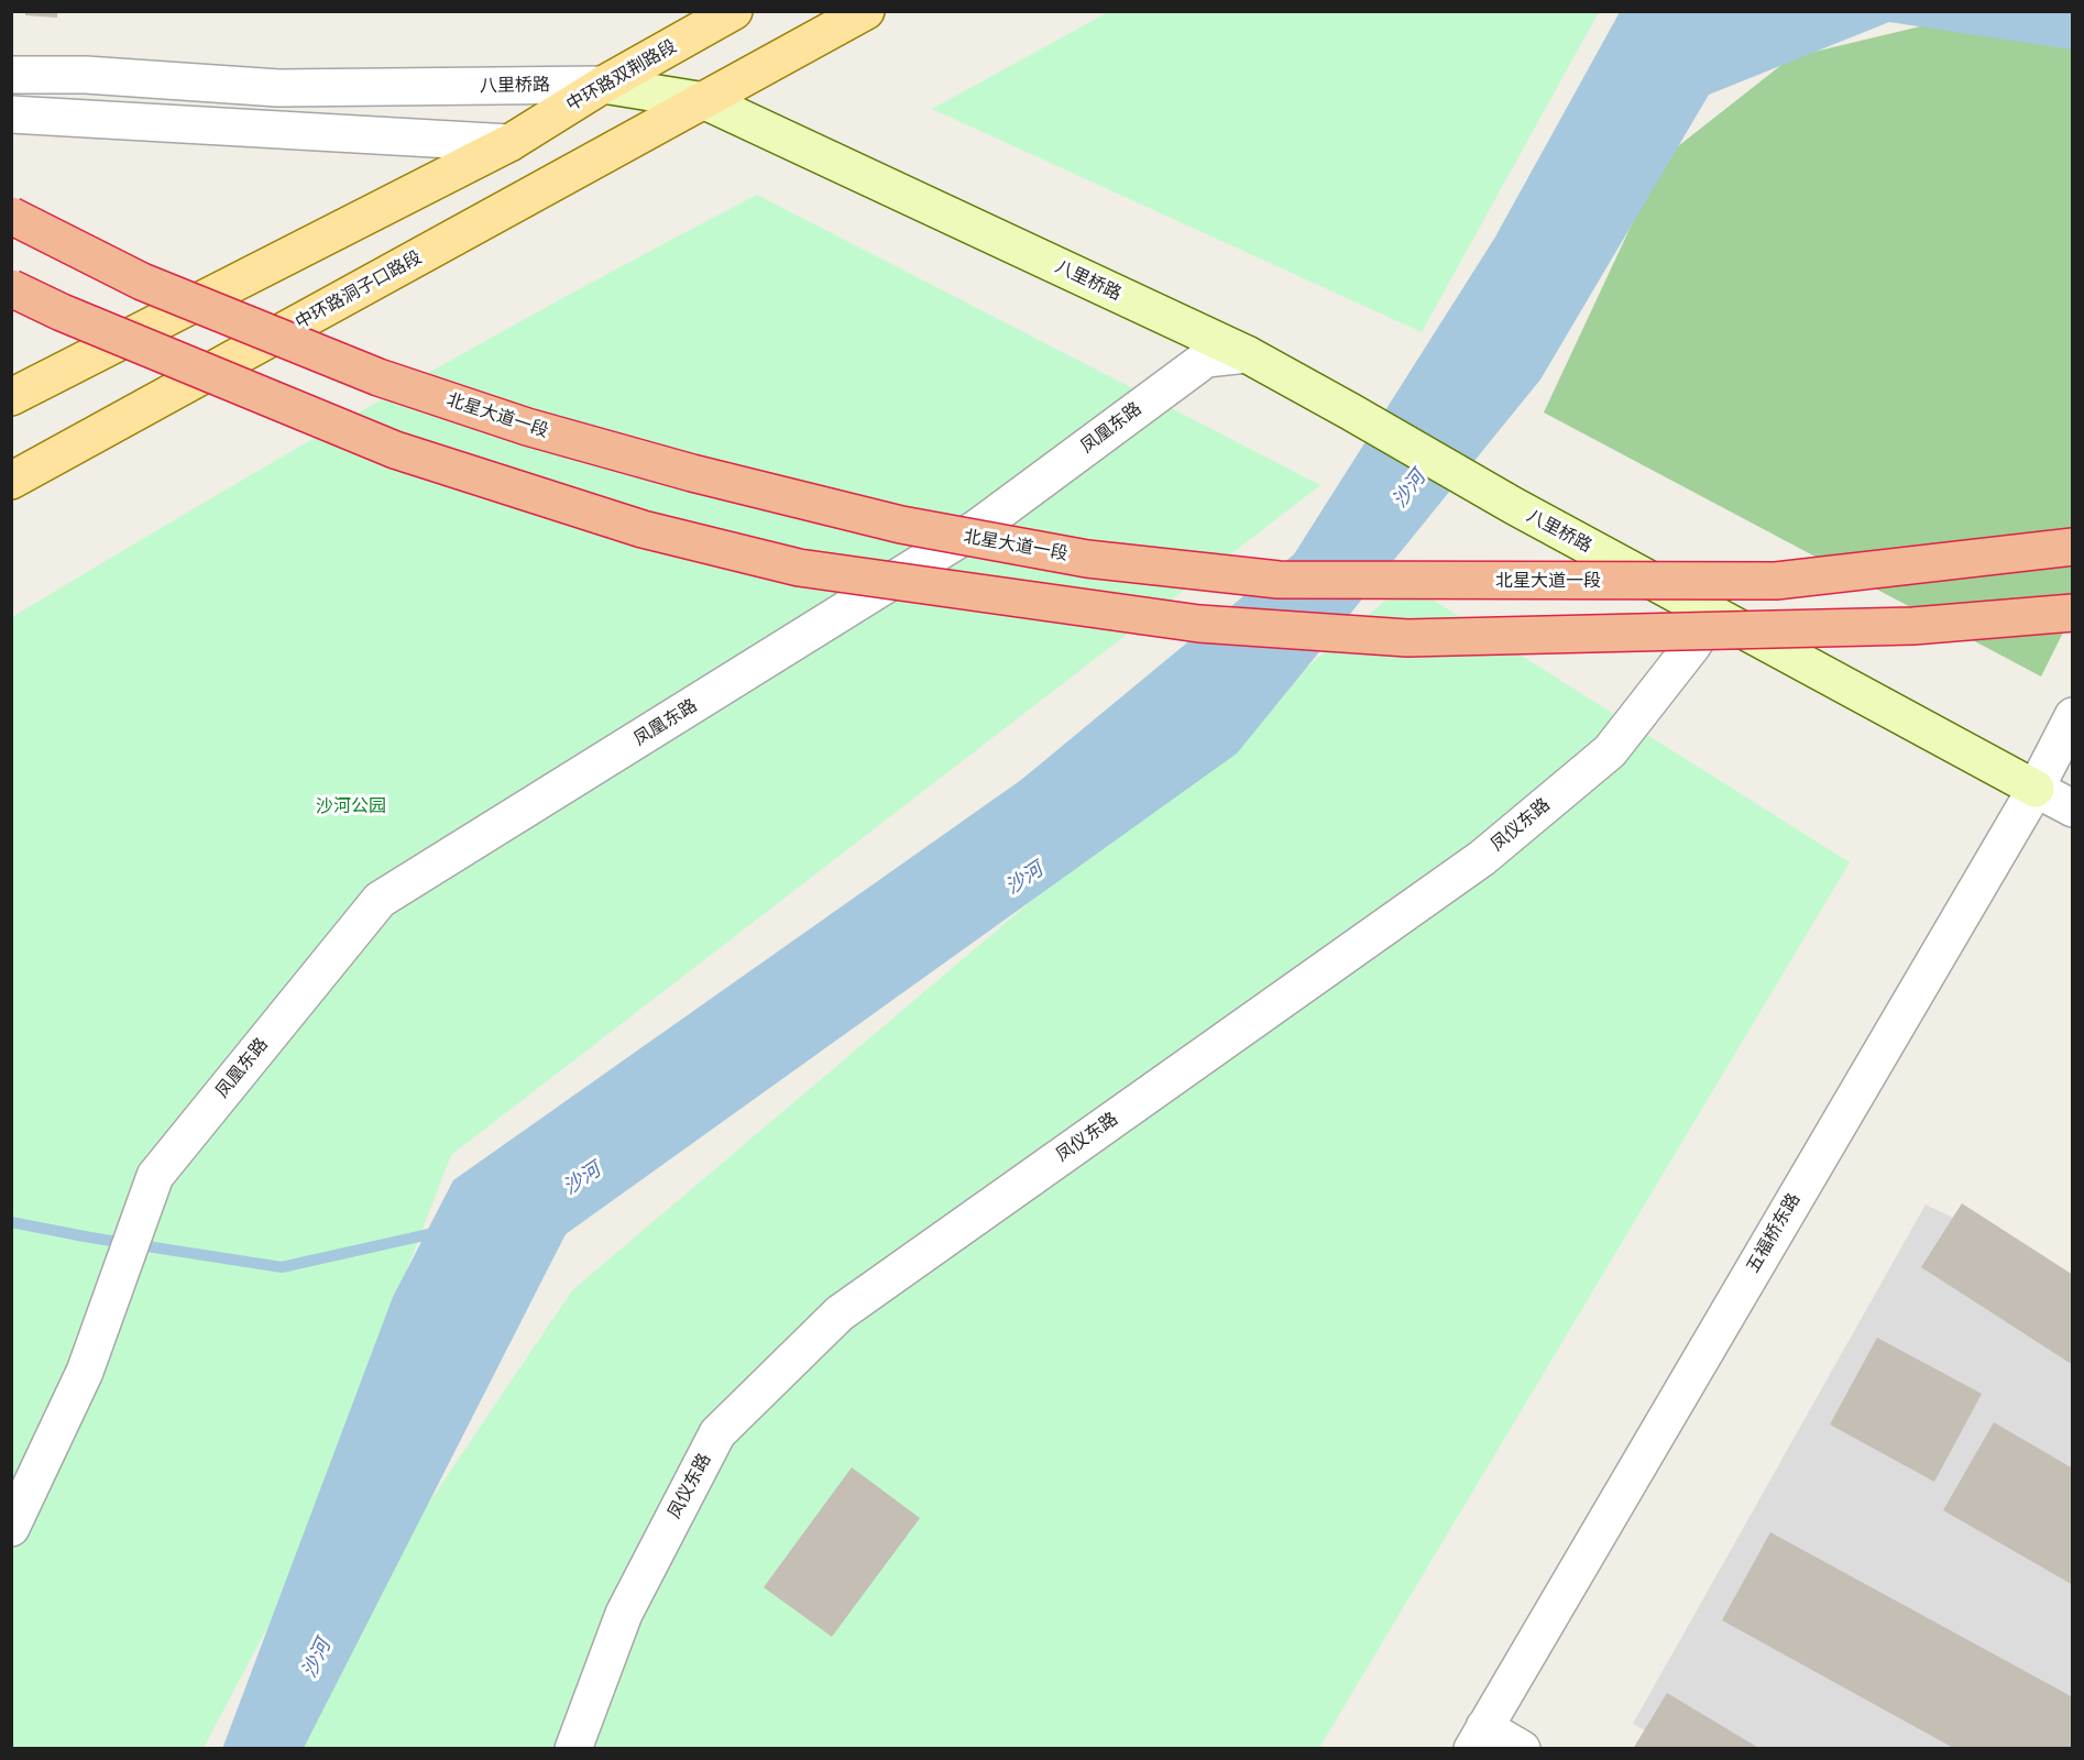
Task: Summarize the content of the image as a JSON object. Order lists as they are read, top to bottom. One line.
{"streets":{"highway":["北星大道一段"],"main road":["中环路双荆路段","八里桥路","中环路洞子口路段"],"street":["凤凰东路","凤仪东路","五福桥东路"]},"crossings":[["中环路双荆路段","八里桥路"],["八里桥路","中环路洞子口路段"],["八里桥路","凤凰东路"],["八里桥路","凤仪东路"],["八里桥路","五福桥东路"]],"water":["沙河"],"parks":["沙河公园"]}
